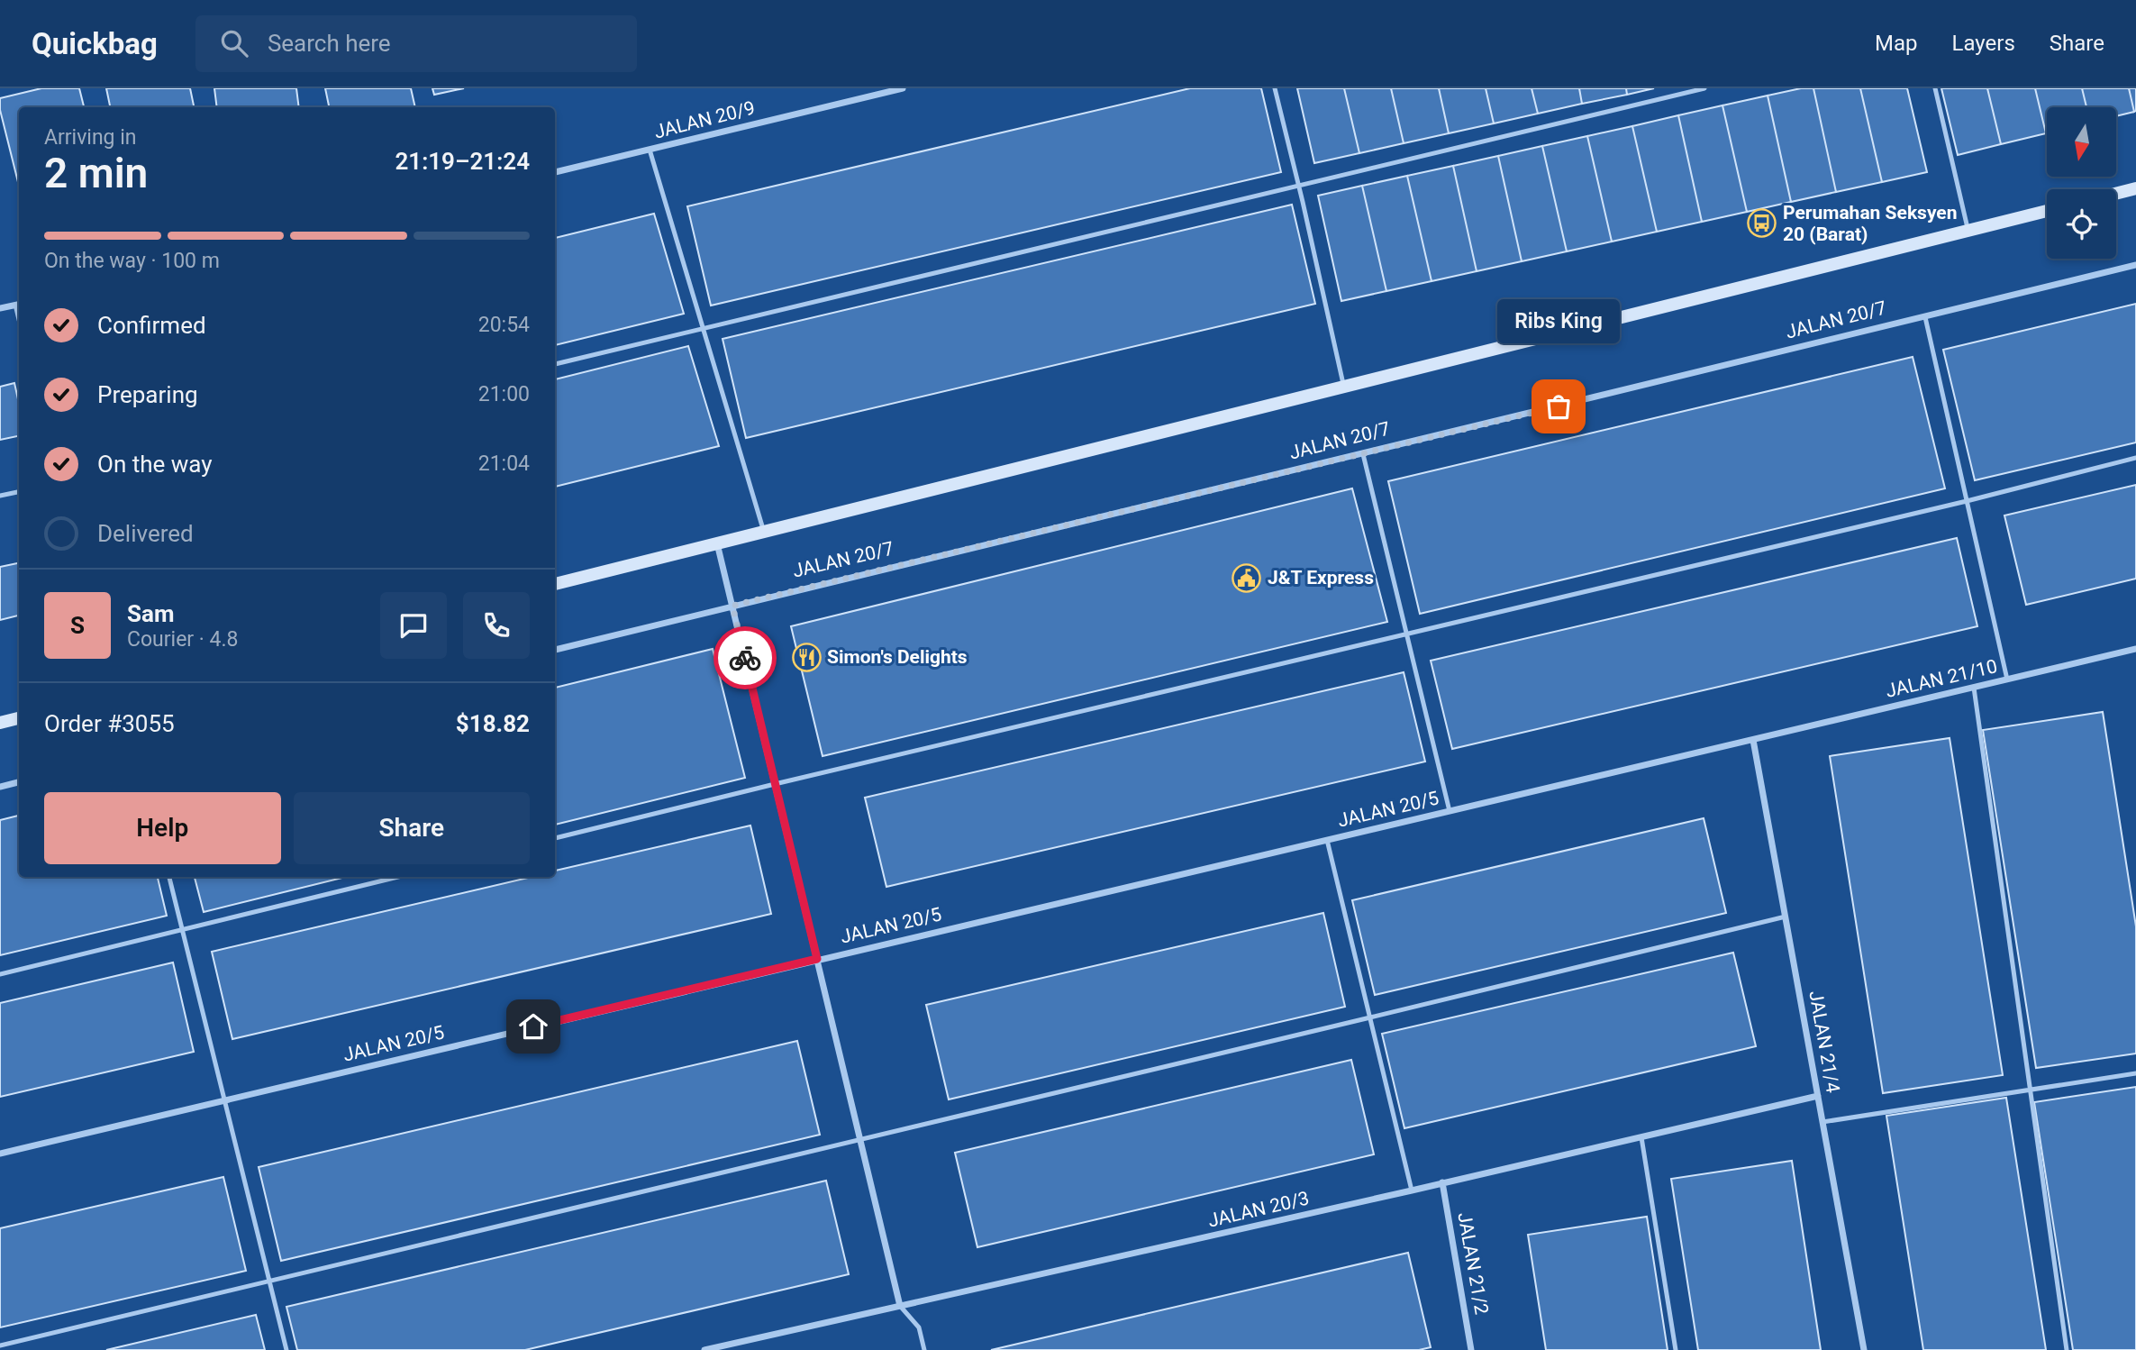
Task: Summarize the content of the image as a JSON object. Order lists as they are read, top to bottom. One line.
{"streets":{"street":["JALAN 20/9","JALAN 20/7","JALAN 21/10","JALAN 20/5","JALAN 21/4","JALAN 20/3","JALAN 21/2"]},"crossings":[["JALAN 21/10","JALAN 20/5"],["JALAN 21/10","JALAN 21/4"],["JALAN 20/5","JALAN 21/4"],["JALAN 21/4","JALAN 20/3"],["JALAN 20/3","JALAN 21/2"]],"places":{"bus stop":["Perumahan Seksyen 20 (Barat)"],"other":["Ribs King"],"public building":["J&T Express"],"restaurant":["Simon's Delights"]},"north":"bottom","page":{"header":"Quickbag","search":"Search here","nav":["Map","Layers","Share"],"heading":["2 min","Arriving in","21:19–21:24"],"panel":["Sam","Courier · 4.8","Order #3055","$18.82"],"bar":"On the way · 100 m","list":[["Confirmed","20:54"],["Preparing","21:00"],["On the way","21:04"],"Delivered"],"bubble":"Ribs King","round":"S","buttons":["Help","Share"]}}
